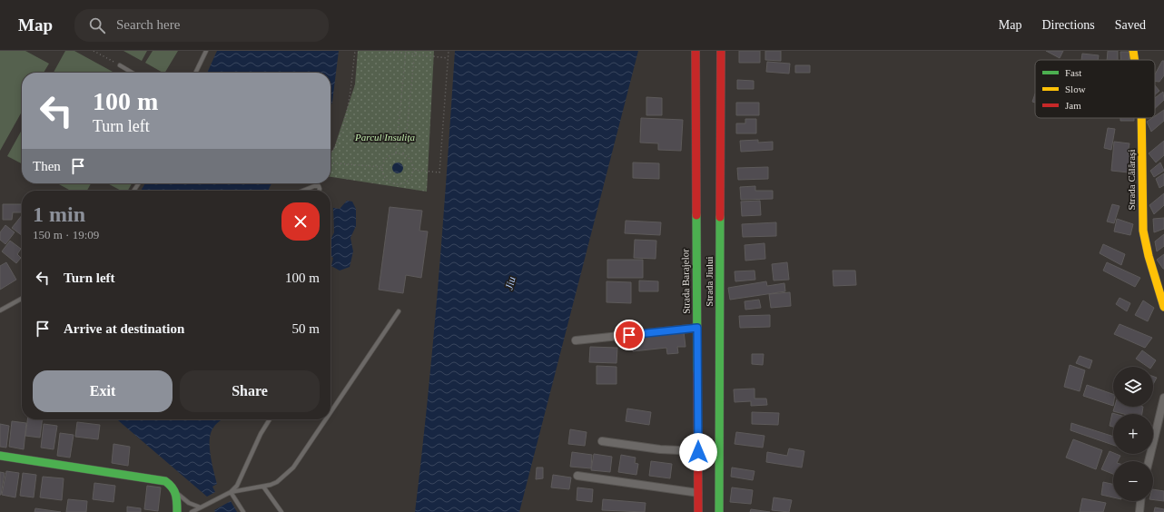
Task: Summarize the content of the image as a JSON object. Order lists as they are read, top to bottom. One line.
{"streets":{"street":["Strada Călărași","Strada Barajelor","Strada Jiului"]},"water":["Jiu"],"parks":["Parcul Insulița"],"legend":["Fast","Slow","Jam"],"page":{"header":"Map","search":"Search here","nav":["Map","Directions","Saved"],"turn":["100 m","Turn left"],"then":"Then","heading":["1 min","150 m · 19:09"],"list":[{"name":"Turn left","value":"100 m"},{"name":"Arrive at destination","value":"50 m"}],"buttons":["Exit","Share"],"map_buttons":["+","−"]}}
